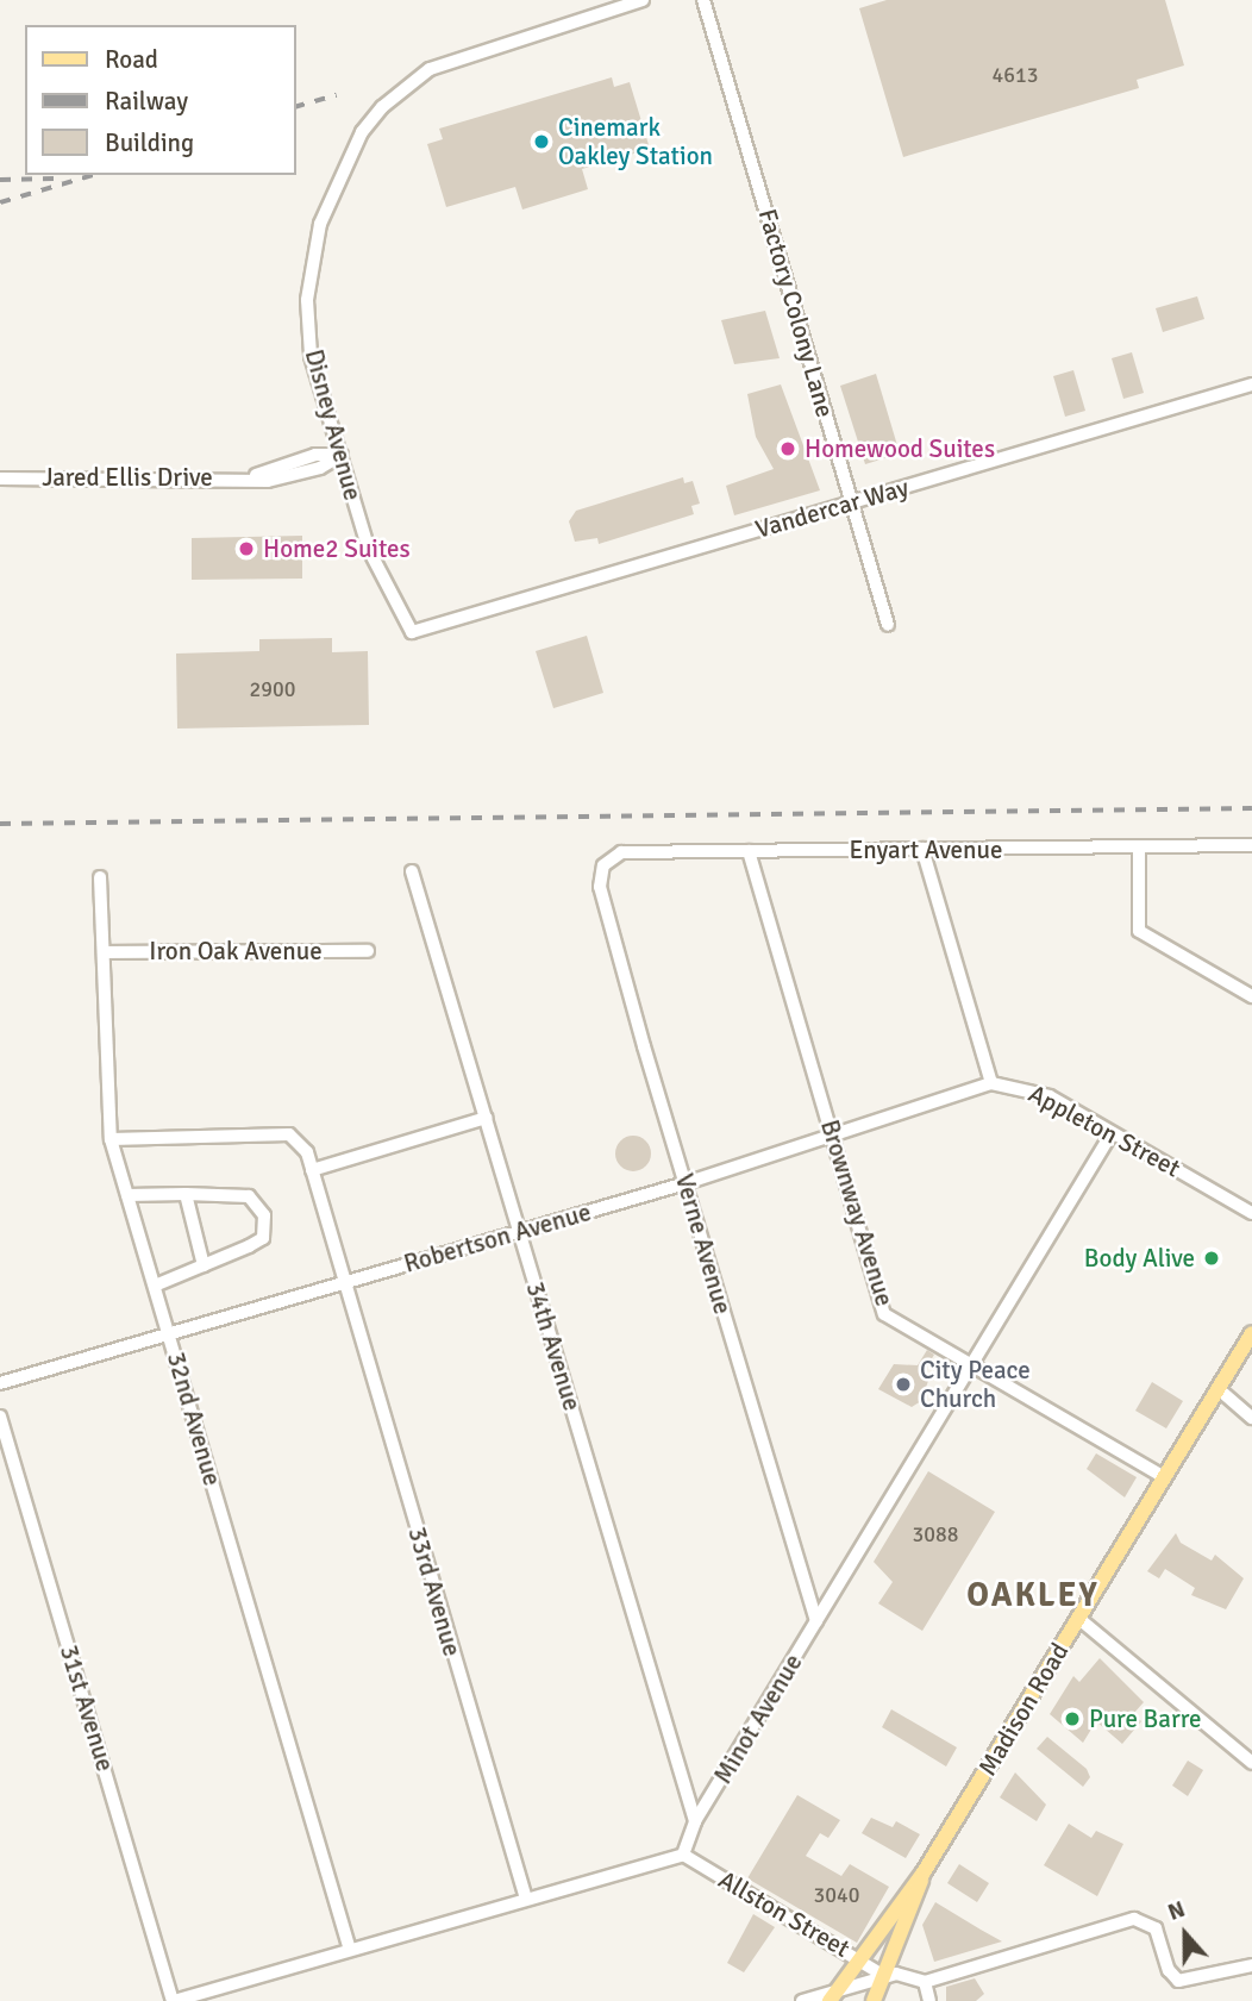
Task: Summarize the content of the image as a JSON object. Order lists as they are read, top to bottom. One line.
{"streets":{"main road":["Madison Road"],"street":["Factory Colony Lane","Disney Avenue","Jared Ellis Drive","Vandercar Way","Enyart Avenue","Iron Oak Avenue","Appleton Street","Brownway Avenue","Robertson Avenue","Verne Avenue","34th Avenue","32nd Avenue","33rd Avenue","31st Avenue","Minot Avenue","Allston Street"]},"crossings":[["Factory Colony Lane","Vandercar Way"],["Disney Avenue","Jared Ellis Drive"],["Disney Avenue","Vandercar Way"],["Enyart Avenue","Brownway Avenue"],["Enyart Avenue","Verne Avenue"],["Iron Oak Avenue","32nd Avenue"],["Appleton Street","Robertson Avenue"],["Appleton Street","Minot Avenue"],["Brownway Avenue","Robertson Avenue"],["Brownway Avenue","Madison Road"],["Brownway Avenue","Minot Avenue"],["Robertson Avenue","Verne Avenue"],["Robertson Avenue","34th Avenue"],["Robertson Avenue","32nd Avenue"],["Robertson Avenue","33rd Avenue"],["Verne Avenue","Minot Avenue"],["34th Avenue","Minot Avenue"],["32nd Avenue","33rd Avenue"],["Madison Road","Allston Street"],["Minot Avenue","Allston Street"]],"districts":["OAKLEY"],"places":["Cinemark Oakley Station","Homewood Suites","Home2 Suites","Body Alive","City Peace Church","Pure Barre"],"house_numbers":["4613","2900","3088","3040"],"legend":["Road","Railway","Building"],"north":"top"}
